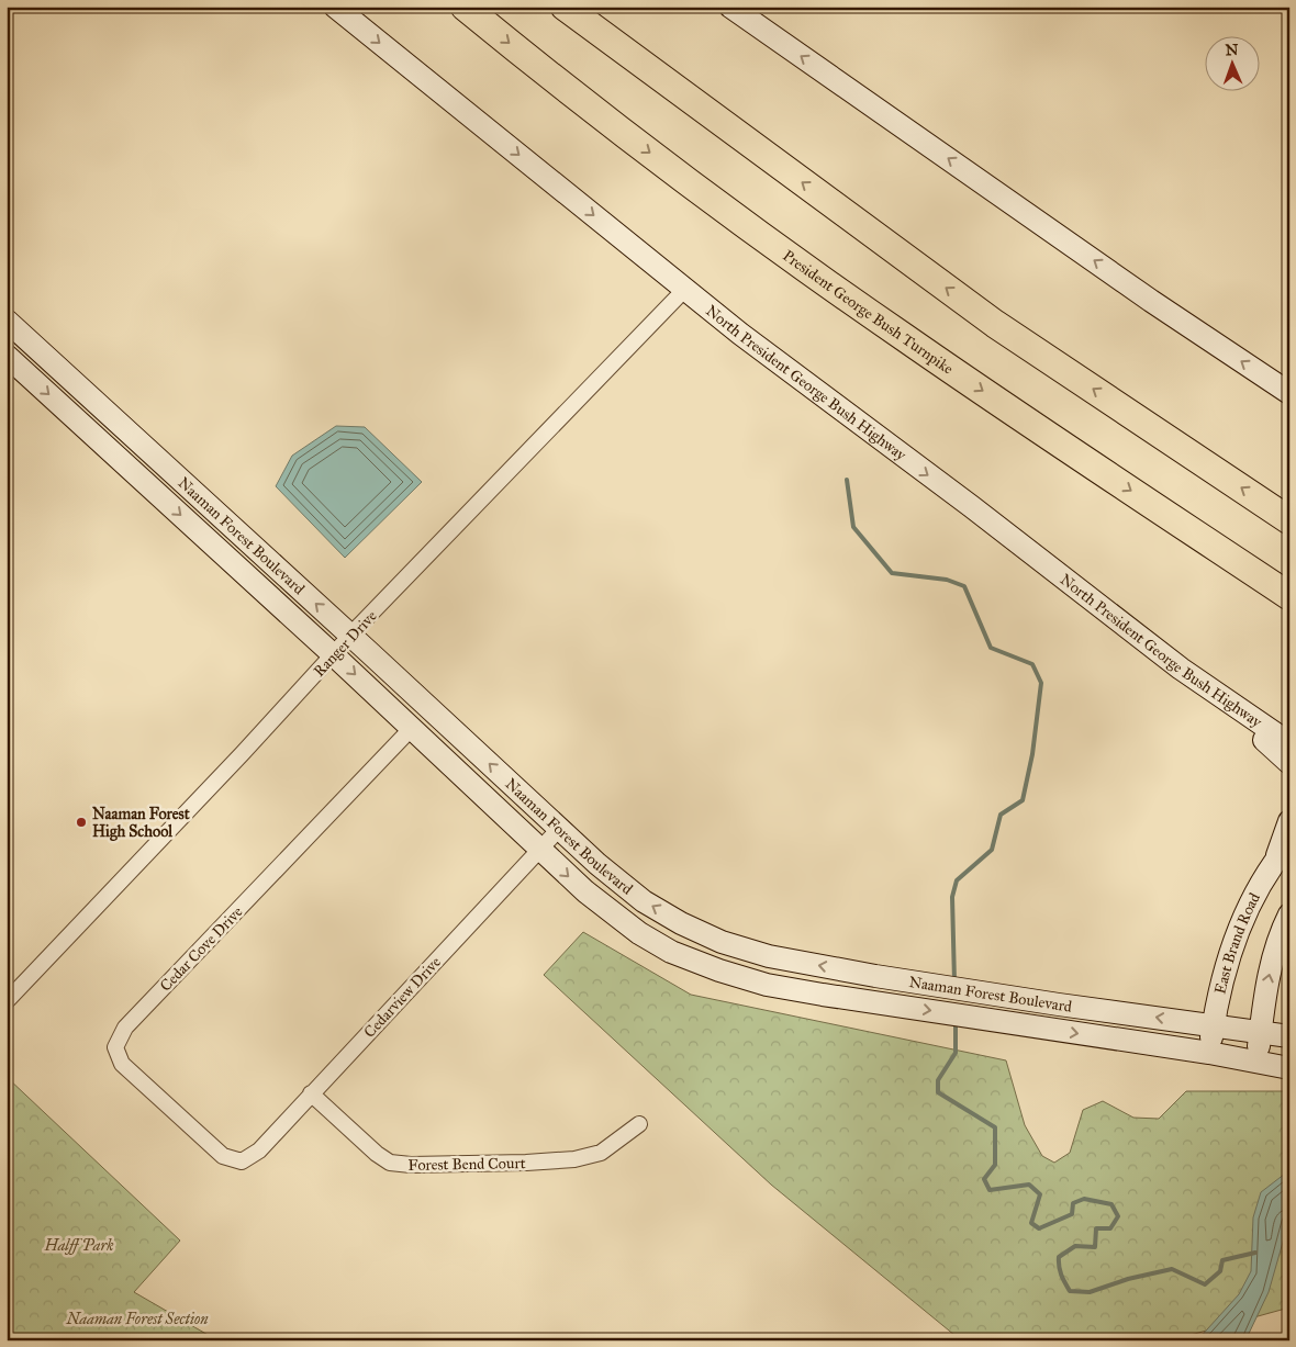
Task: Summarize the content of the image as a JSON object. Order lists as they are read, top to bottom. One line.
{"streets":{"highway":["President George Bush Turnpike"],"main road":["North President George Bush Highway","Naaman Forest Boulevard","East Brand Road"],"street":["Ranger Drive","Cedar Cove Drive","Cedarview Drive","Forest Bend Court"]},"crossings":[["North President George Bush Highway","Ranger Drive"],["Naaman Forest Boulevard","Ranger Drive"],["Naaman Forest Boulevard","East Brand Road"],["Naaman Forest Boulevard","Cedar Cove Drive"],["Naaman Forest Boulevard","Cedarview Drive"],["Cedar Cove Drive","Cedarview Drive"],["Cedarview Drive","Forest Bend Court"]],"one_way":["North President George Bush Highway"],"parks":["Halff Park","Naaman Forest Section"],"places":["Naaman Forest High School"],"north":"top"}
